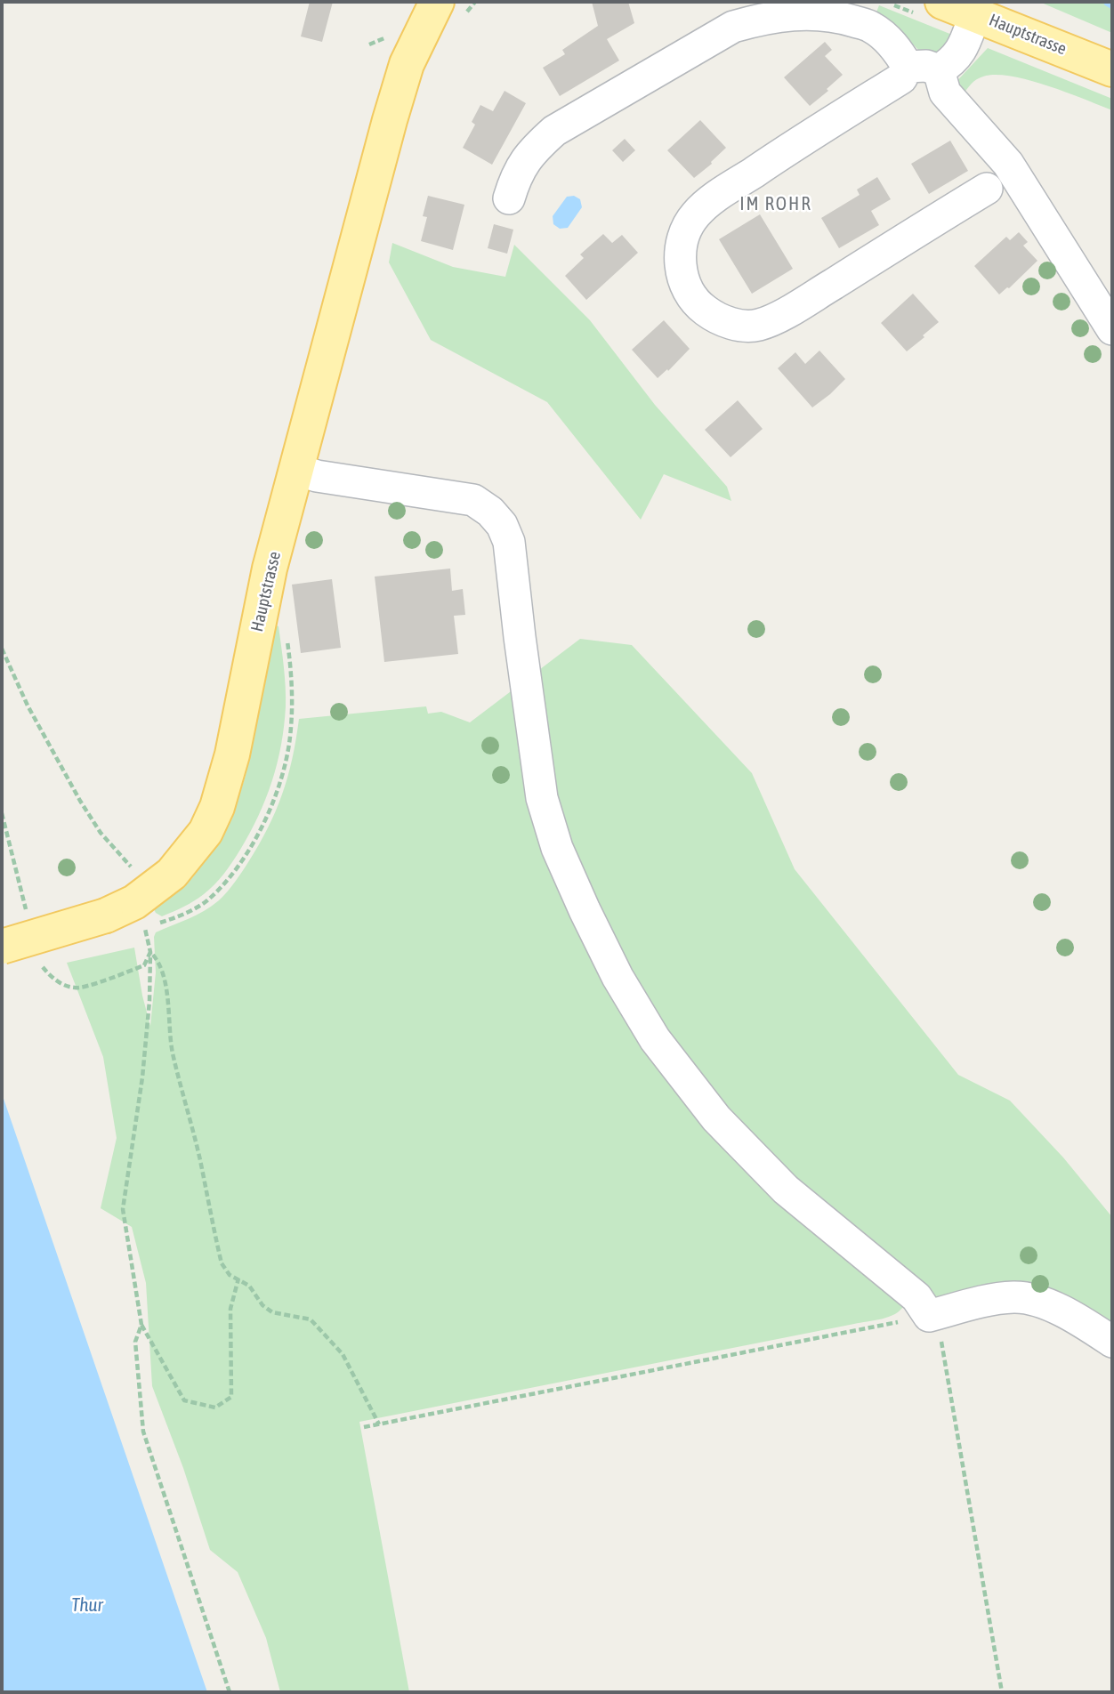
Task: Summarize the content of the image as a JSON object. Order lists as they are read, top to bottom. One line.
{"streets":{"main road":["Hauptstrasse"]},"districts":["IM ROHR"],"water":["Thur"]}
